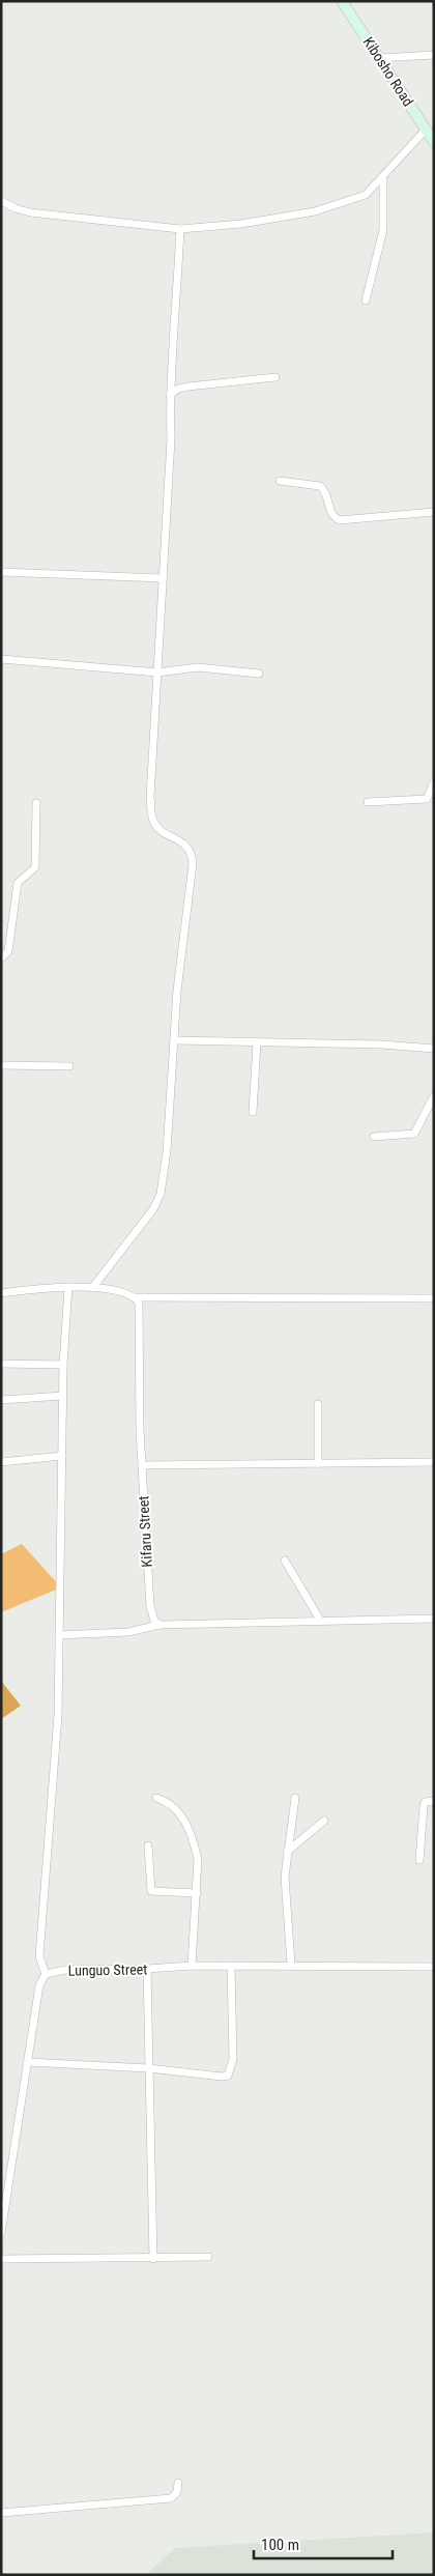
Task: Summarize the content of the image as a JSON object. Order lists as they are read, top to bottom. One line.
{"streets":{"main road":["Kibosho Road"],"street":["Kifaru Street","Lunguo Street"]},"scale_bar":"100 m"}
